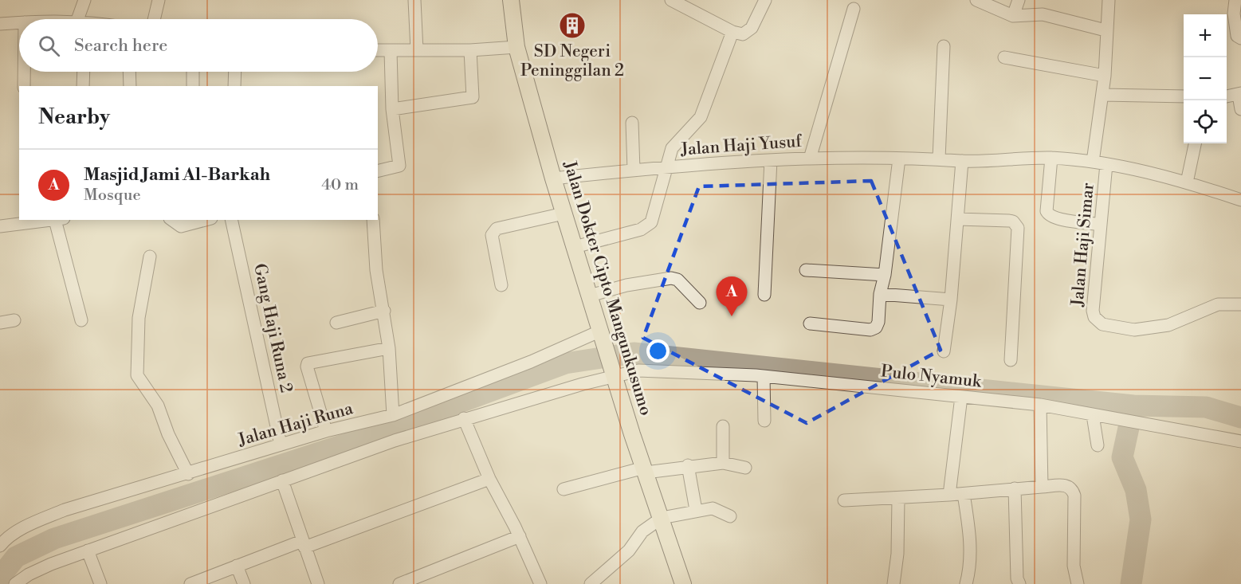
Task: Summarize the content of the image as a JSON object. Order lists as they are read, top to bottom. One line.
{"streets":{"main road":["Jalan Dokter Cipto Mangunkusumo"],"street":["Jalan Haji Yusuf","Jalan Haji Simar","Gang Haji Runa 2","Pulo Nyamuk","Jalan Haji Runa"]},"crossings":[["Jalan Haji Yusuf","Jalan Haji Simar"],["Jalan Haji Yusuf","Jalan Dokter Cipto Mangunkusumo"],["Jalan Dokter Cipto Mangunkusumo","Pulo Nyamuk"],["Jalan Dokter Cipto Mangunkusumo","Jalan Haji Runa"],["Gang Haji Runa 2","Jalan Haji Runa"]],"places":{"building":["SD Negeri Peninggilan 2"]},"page":{"map_buttons":["+","−"],"search":"Search here","heading":"Nearby","list":[{"mark":"A","name":"Masjid Jami Al-Barkah","note":"Mosque","value":"40 m"}],"pins":"A"}}
